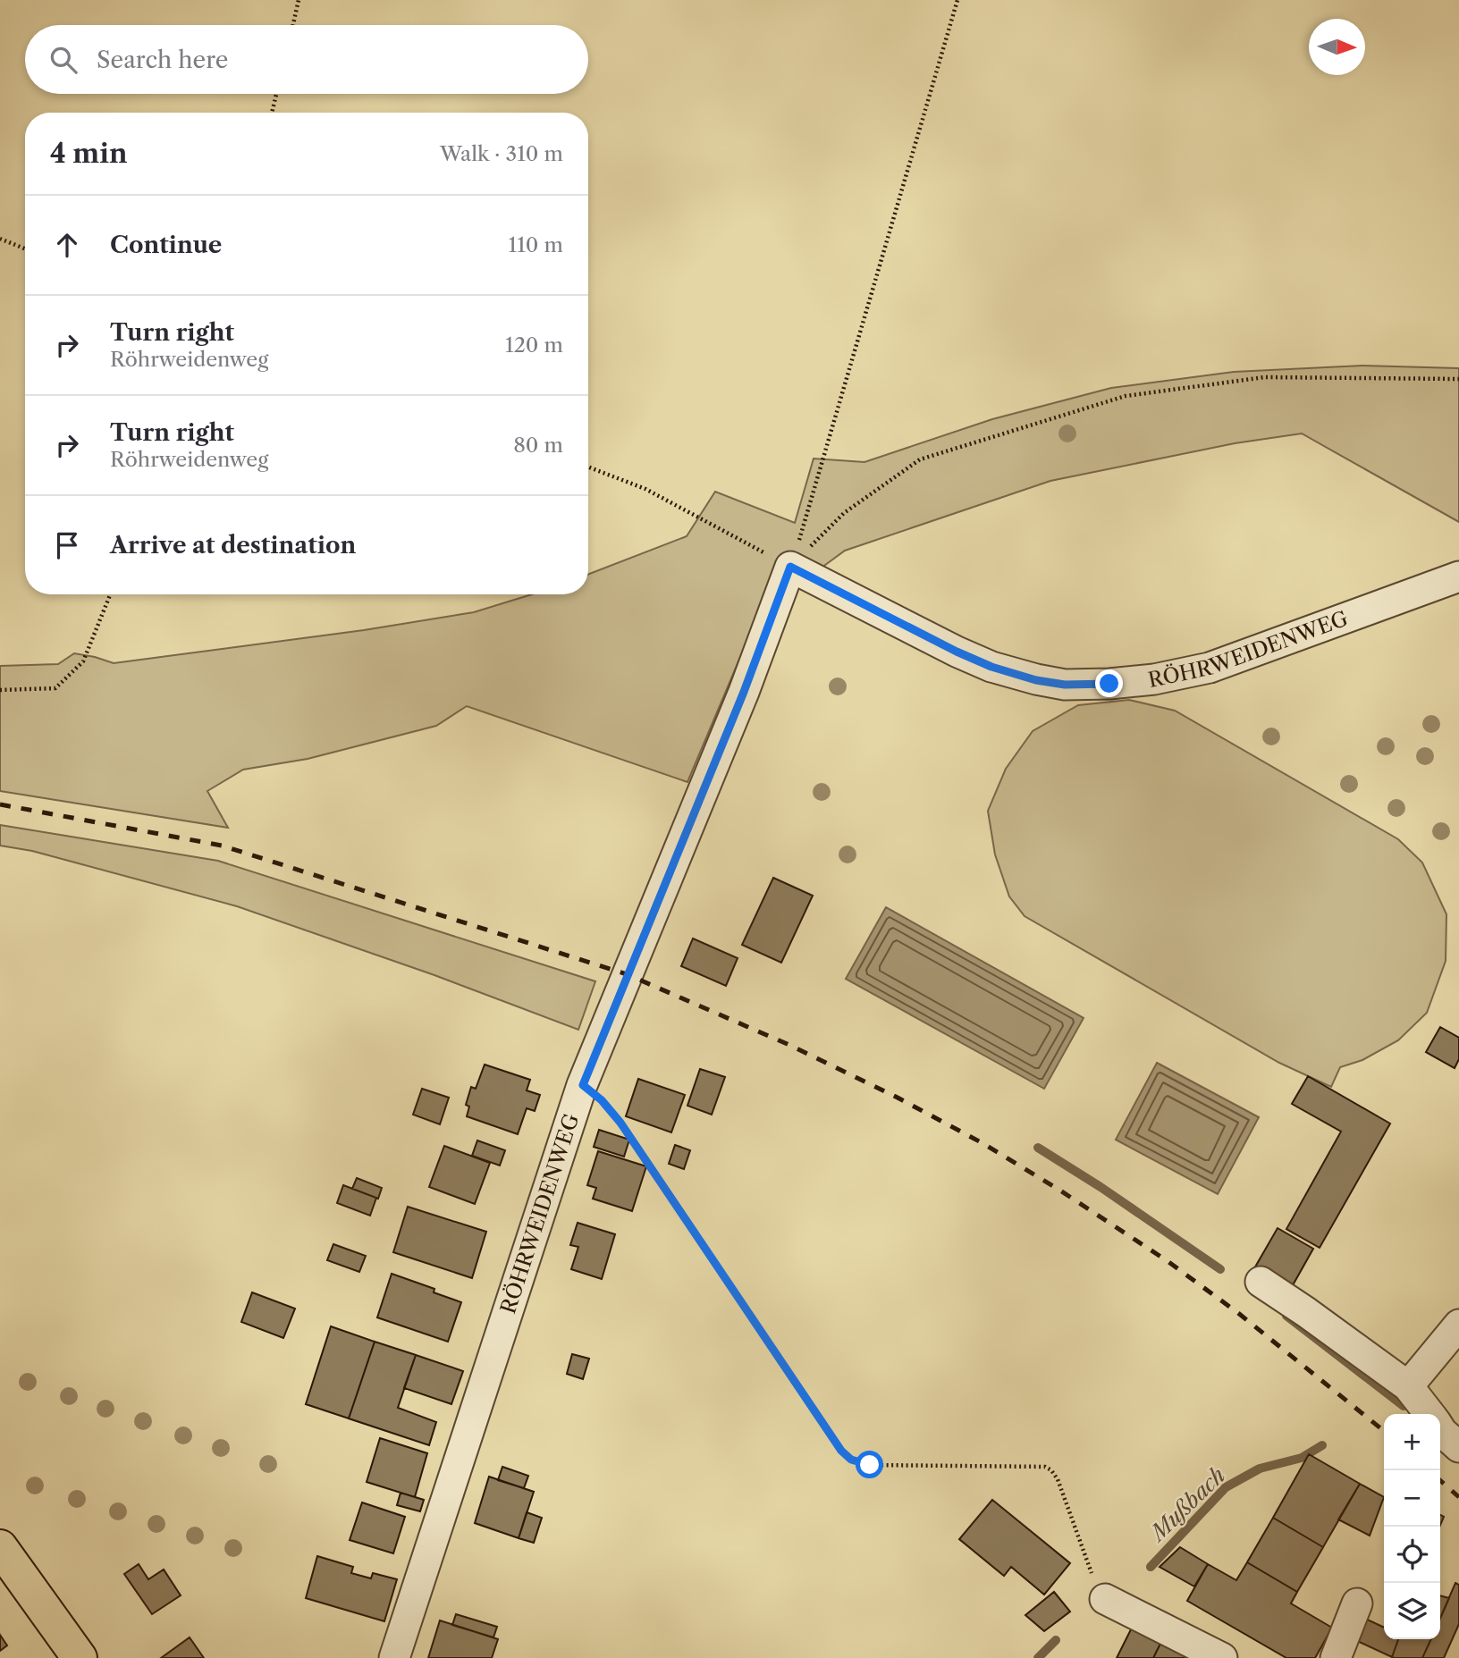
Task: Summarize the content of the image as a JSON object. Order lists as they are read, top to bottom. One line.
{"streets":{"street":["RÖHRWEIDENWEG"]},"water":["Mußbach"],"north":"right","page":{"search":"Search here","heading":["4 min","Walk · 310 m"],"list":[["Continue","110 m"],["Turn right","Röhrweidenweg","120 m"],["Turn right","Röhrweidenweg","80 m"],"Arrive at destination"],"map_buttons":["+","−"]}}
